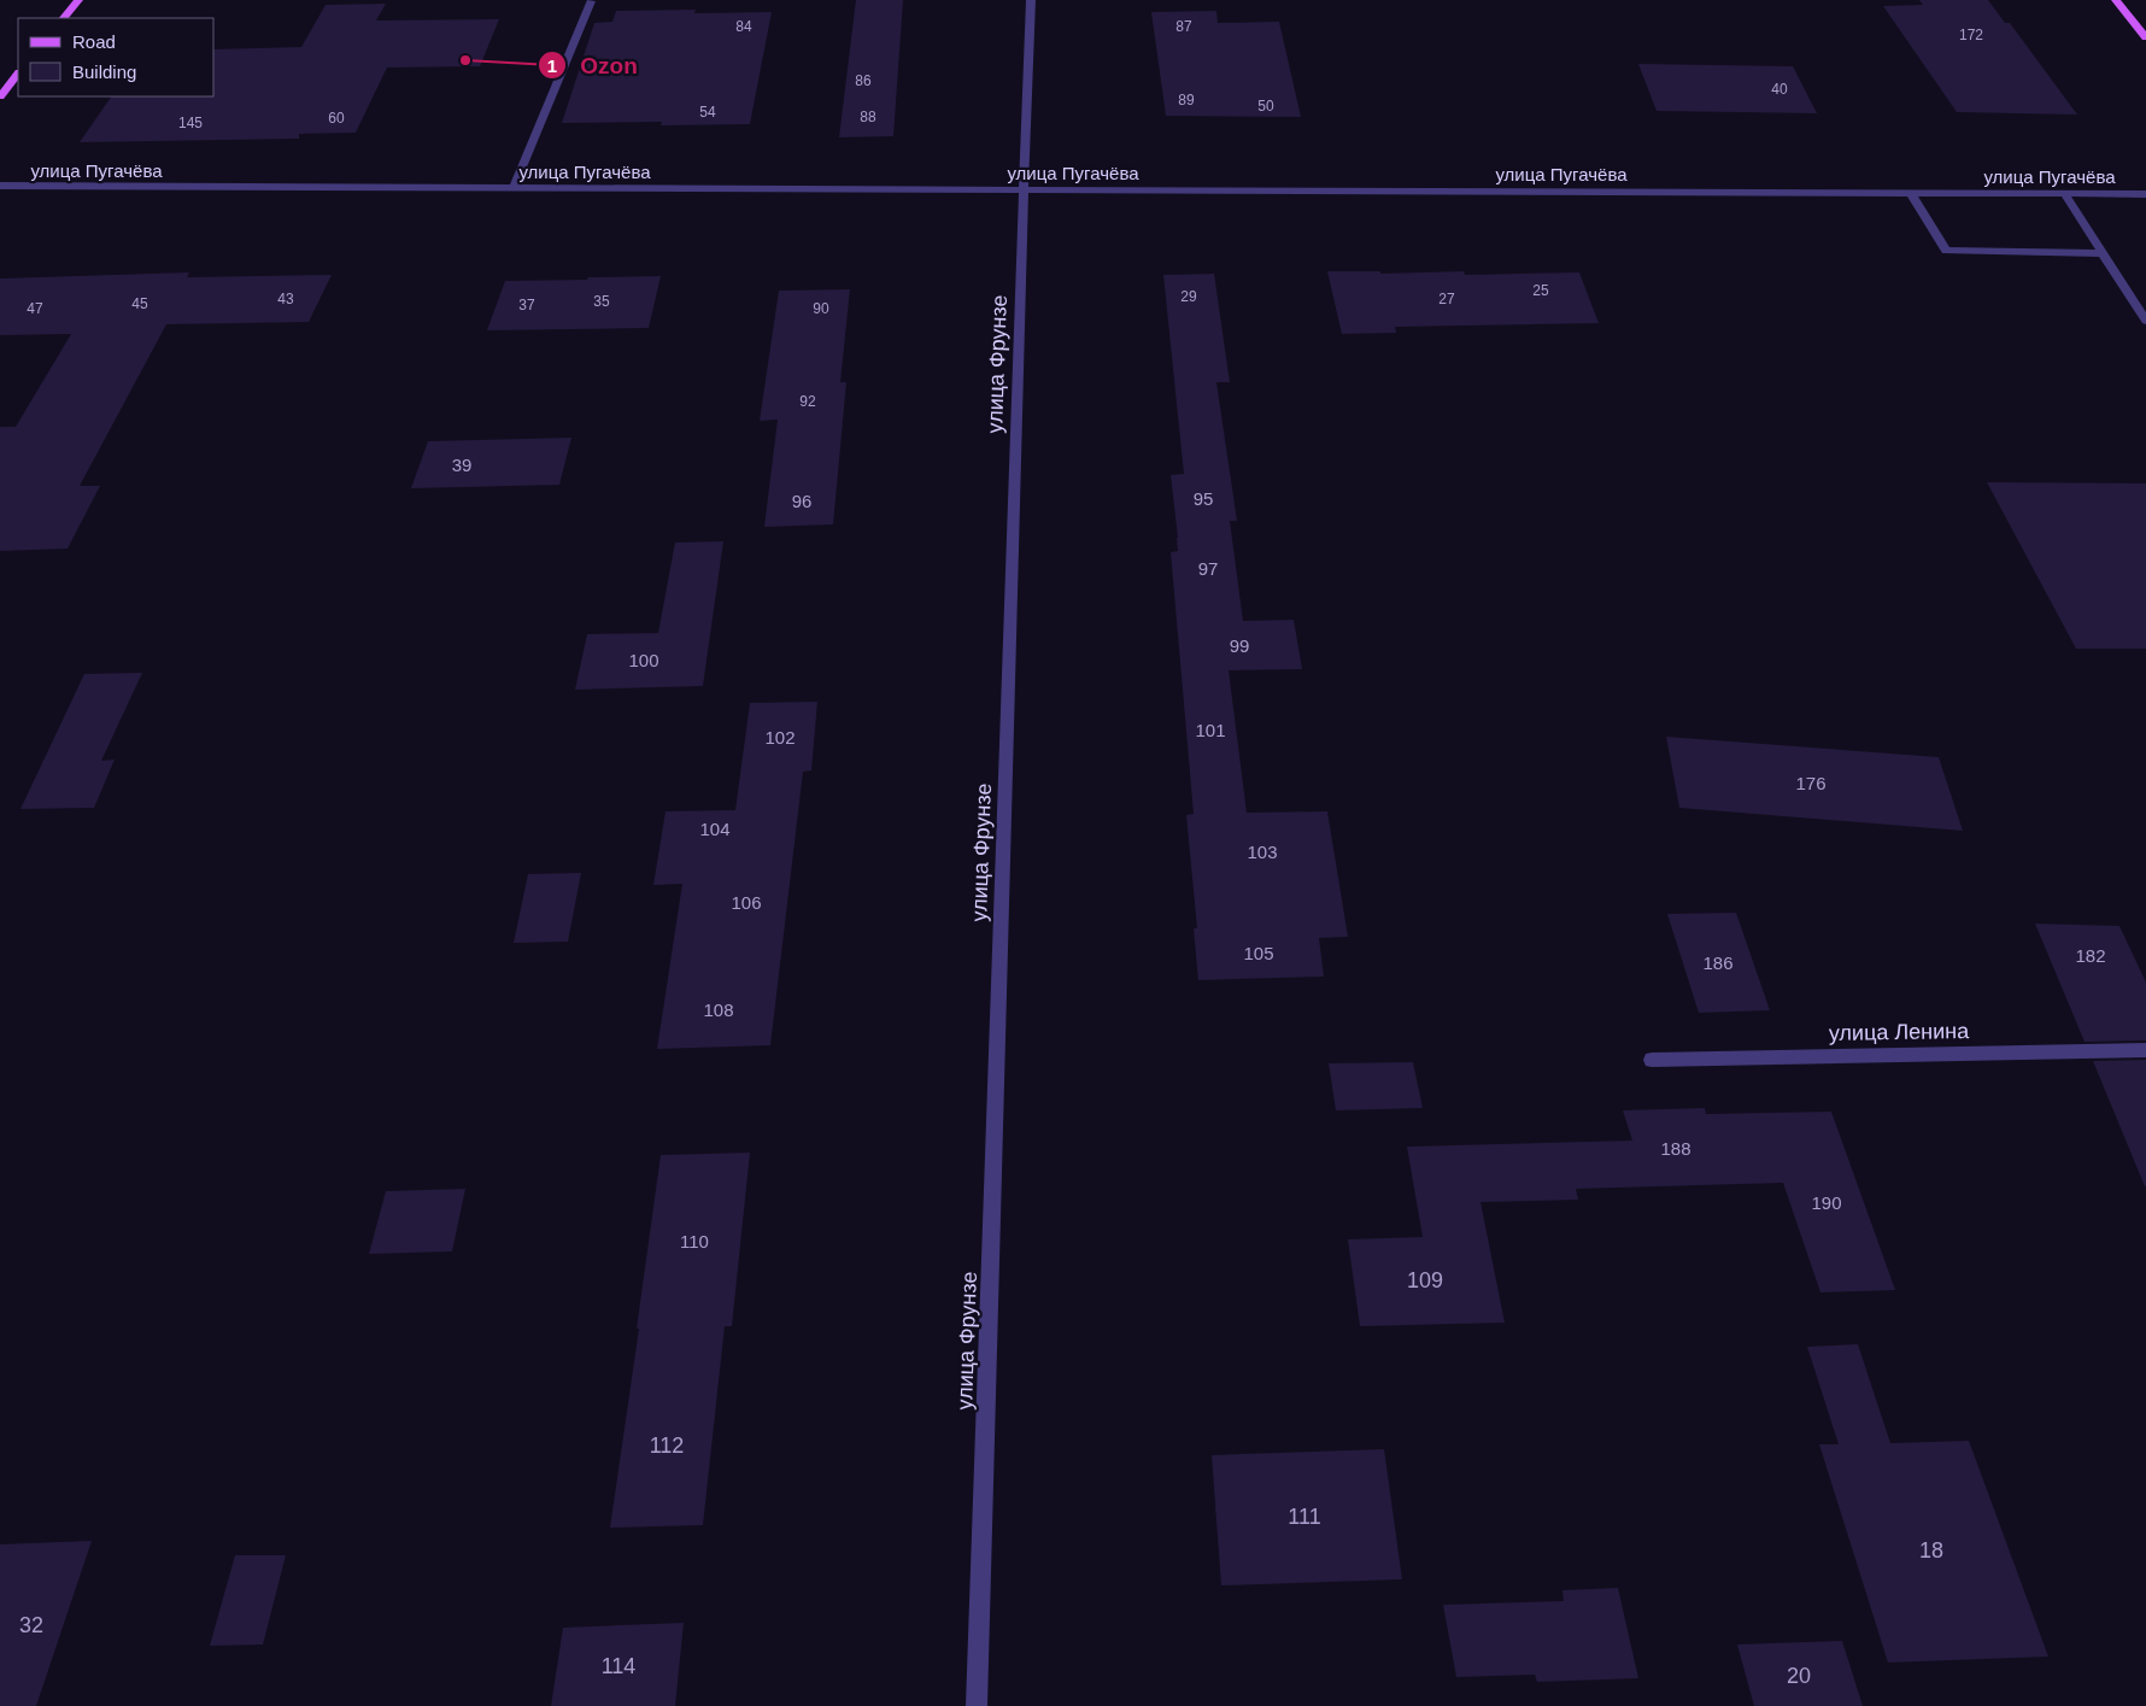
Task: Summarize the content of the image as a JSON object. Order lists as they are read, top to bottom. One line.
{"streets":{"street":["улица Пугачёва","улица Фрунзе","улица Ленина"]},"crossings":[["улица Пугачёва","улица Фрунзе"]],"places":["Ozon"],"house_numbers":["84","87","172","86","40","89","50","54","88","60","145","25","29","43","27","35","45","37","47","90","92","39","95","96","97","99","100","101","102","176","104","103","106","105","182","186","108","188","190","110","109","112","111","18","32","114","20"],"legend":["Road","Building"]}
